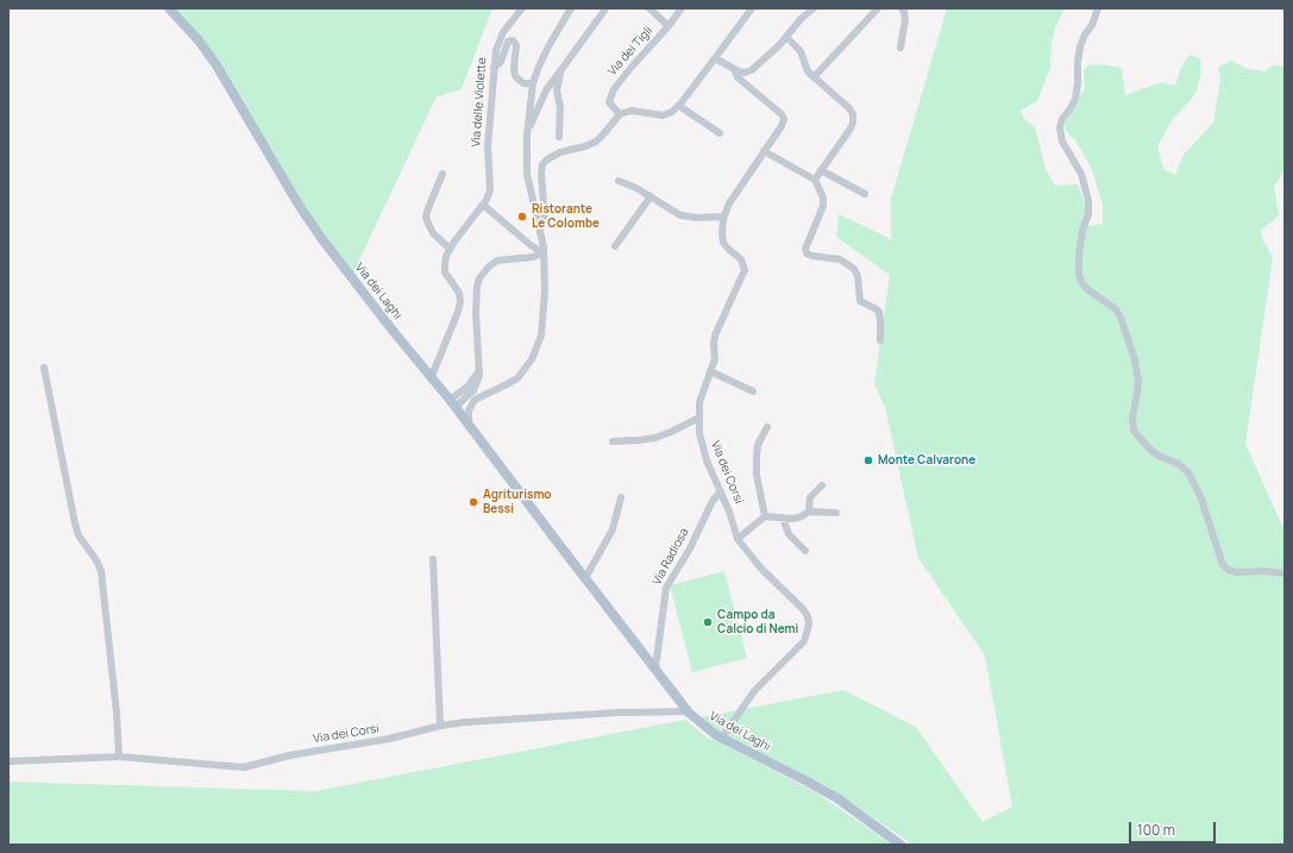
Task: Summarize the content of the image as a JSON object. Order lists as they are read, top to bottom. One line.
{"streets":{"main road":["Via dei Laghi"],"street":["Via dei Tigli","Via delle Violette","Via dei Corsi","Via Radiosa"]},"crossings":[["Via dei Laghi","Via dei Corsi"],["Via dei Laghi","Via Radiosa"],["Via dei Corsi","Via Radiosa"]],"places":["Ristorante Le Colombe","Monte Calvarone","Agriturismo Bessi","Campo da Calcio di Nemi"],"scale_bar":"100 m"}
